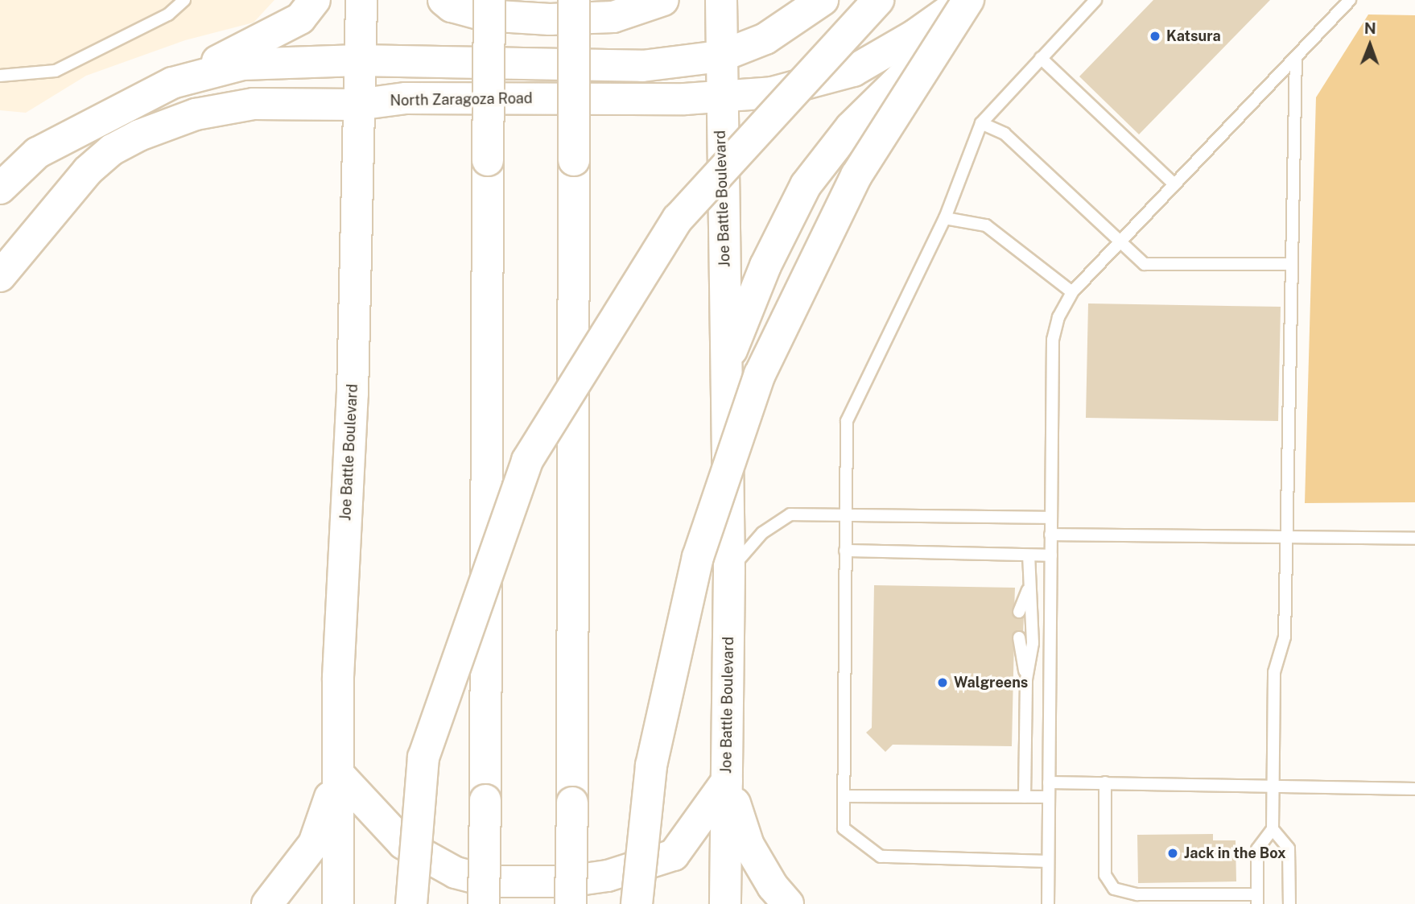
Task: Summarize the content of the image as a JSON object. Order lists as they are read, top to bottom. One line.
{"streets":{"main road":["North Zaragoza Road","Joe Battle Boulevard"]},"crossings":[["North Zaragoza Road","Joe Battle Boulevard"]],"places":["Katsura","Walgreens","Jack in the Box"],"north":"top"}
